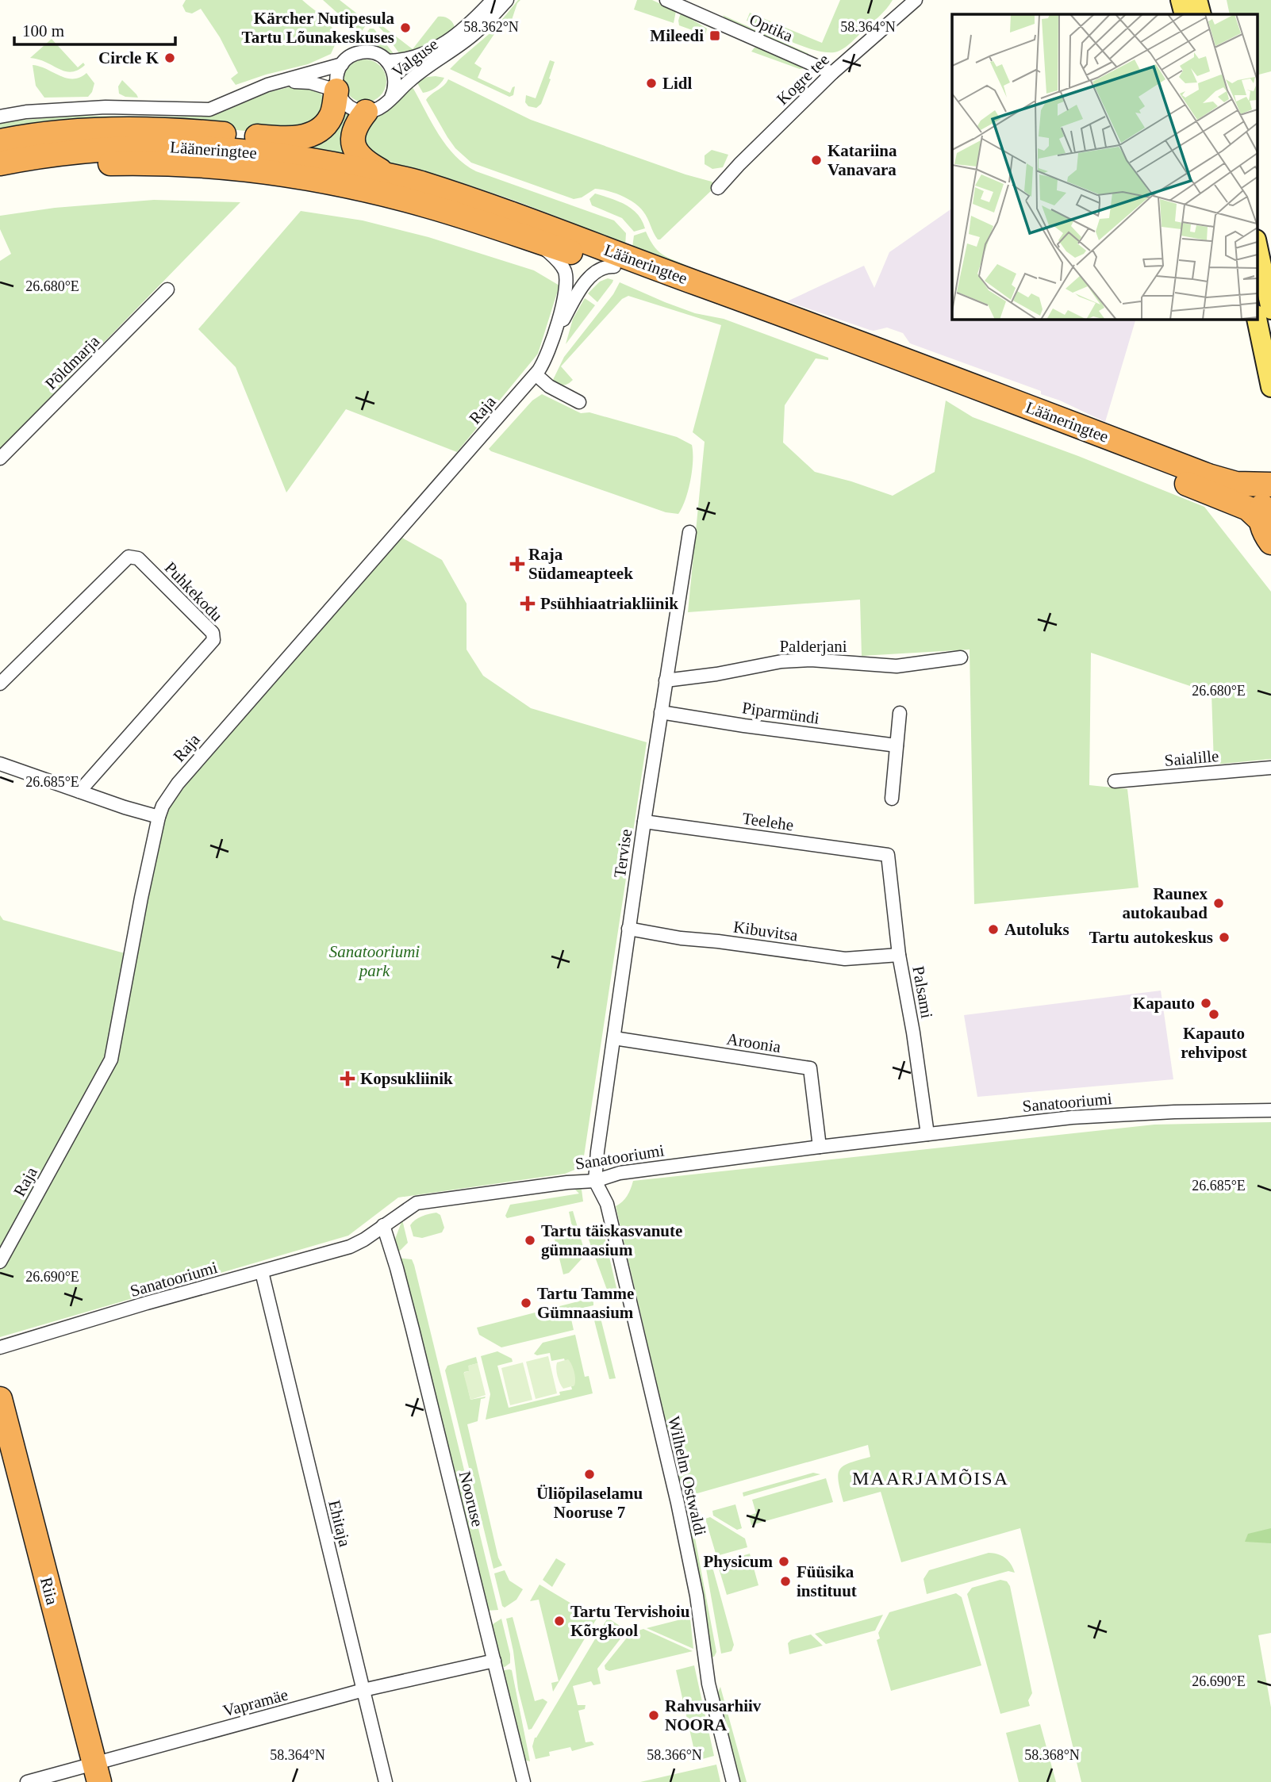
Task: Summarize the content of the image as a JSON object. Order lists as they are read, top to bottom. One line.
{"streets":{"highway":["Lääneringtee","Riia"],"street":["Optika","Valguse","Kogre tee","Põldmarja","Raja","Puhkekodu","Palderjani","Piparmündi","Saialille","Teelehe","Tervise","Kibuvitsa","Palsami","Aroonia","Sanatooriumi","Wilhelm Ostwaldi","Nooruse","Ehitaja","Vapramäe"]},"crossings":[["Optika","Kogre tee"],["Lääneringtee","Raja"],["Palderjani","Tervise"],["Piparmündi","Tervise"],["Teelehe","Tervise"],["Teelehe","Palsami"],["Tervise","Kibuvitsa"],["Tervise","Aroonia"],["Tervise","Sanatooriumi"],["Tervise","Wilhelm Ostwaldi"],["Kibuvitsa","Palsami"],["Palsami","Sanatooriumi"],["Aroonia","Sanatooriumi"],["Sanatooriumi","Wilhelm Ostwaldi"],["Sanatooriumi","Nooruse"],["Sanatooriumi","Ehitaja"],["Nooruse","Vapramäe"],["Ehitaja","Vapramäe"],["Riia","Vapramäe"]],"districts":["MAARJAMÕISA"],"parks":["Sanatooriumi park"],"places":{"other":["Kärcher Nutipesula Tartu Lõunakeskuses","Circle K","Lidl","Katariina Vanavara","Raunex autokaubad","Autoluks","Tartu autokeskus","Kapauto","Kapauto rehvipost","Tartu täiskasvanute gümnaasium","Tartu Tamme Gümnaasium","Üliõpilaselamu Nooruse 7","Physicum","Füüsika instituut","Tartu Tervishoiu Kõrgkool","Rahvusarhiiv NOORA"],"transit":["Mileedi"],"health":["Raja Südameapteek","Psühhiaatriakliinik","Kopsukliinik"]},"scale_bar":"100 m","coordinates":["58.362°N","58.364°N","26.680°E","26.685°E","26.690°E","58.366°N","58.368°N"]}
